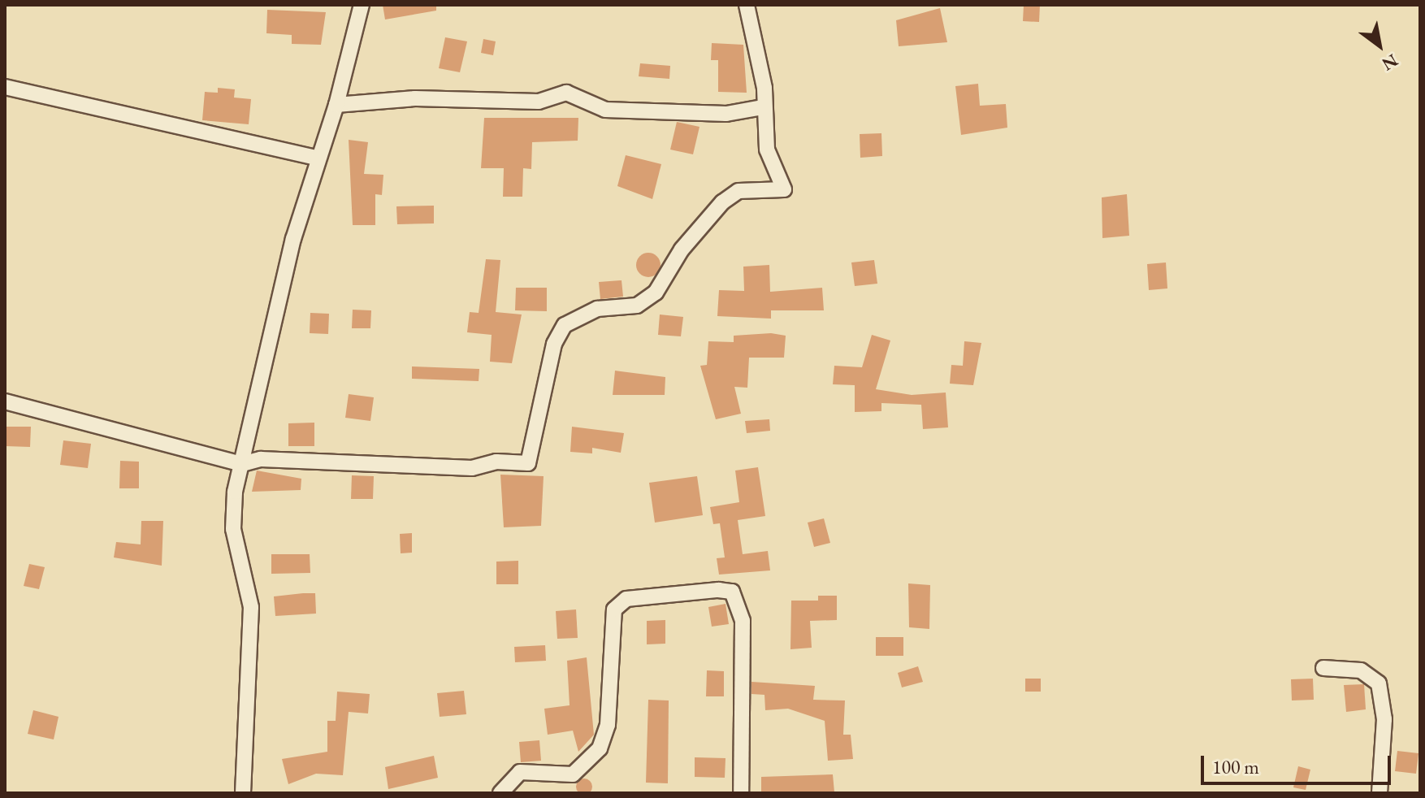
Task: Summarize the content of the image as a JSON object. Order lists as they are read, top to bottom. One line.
{"scale_bar":"100 m","north":"bottom right"}
